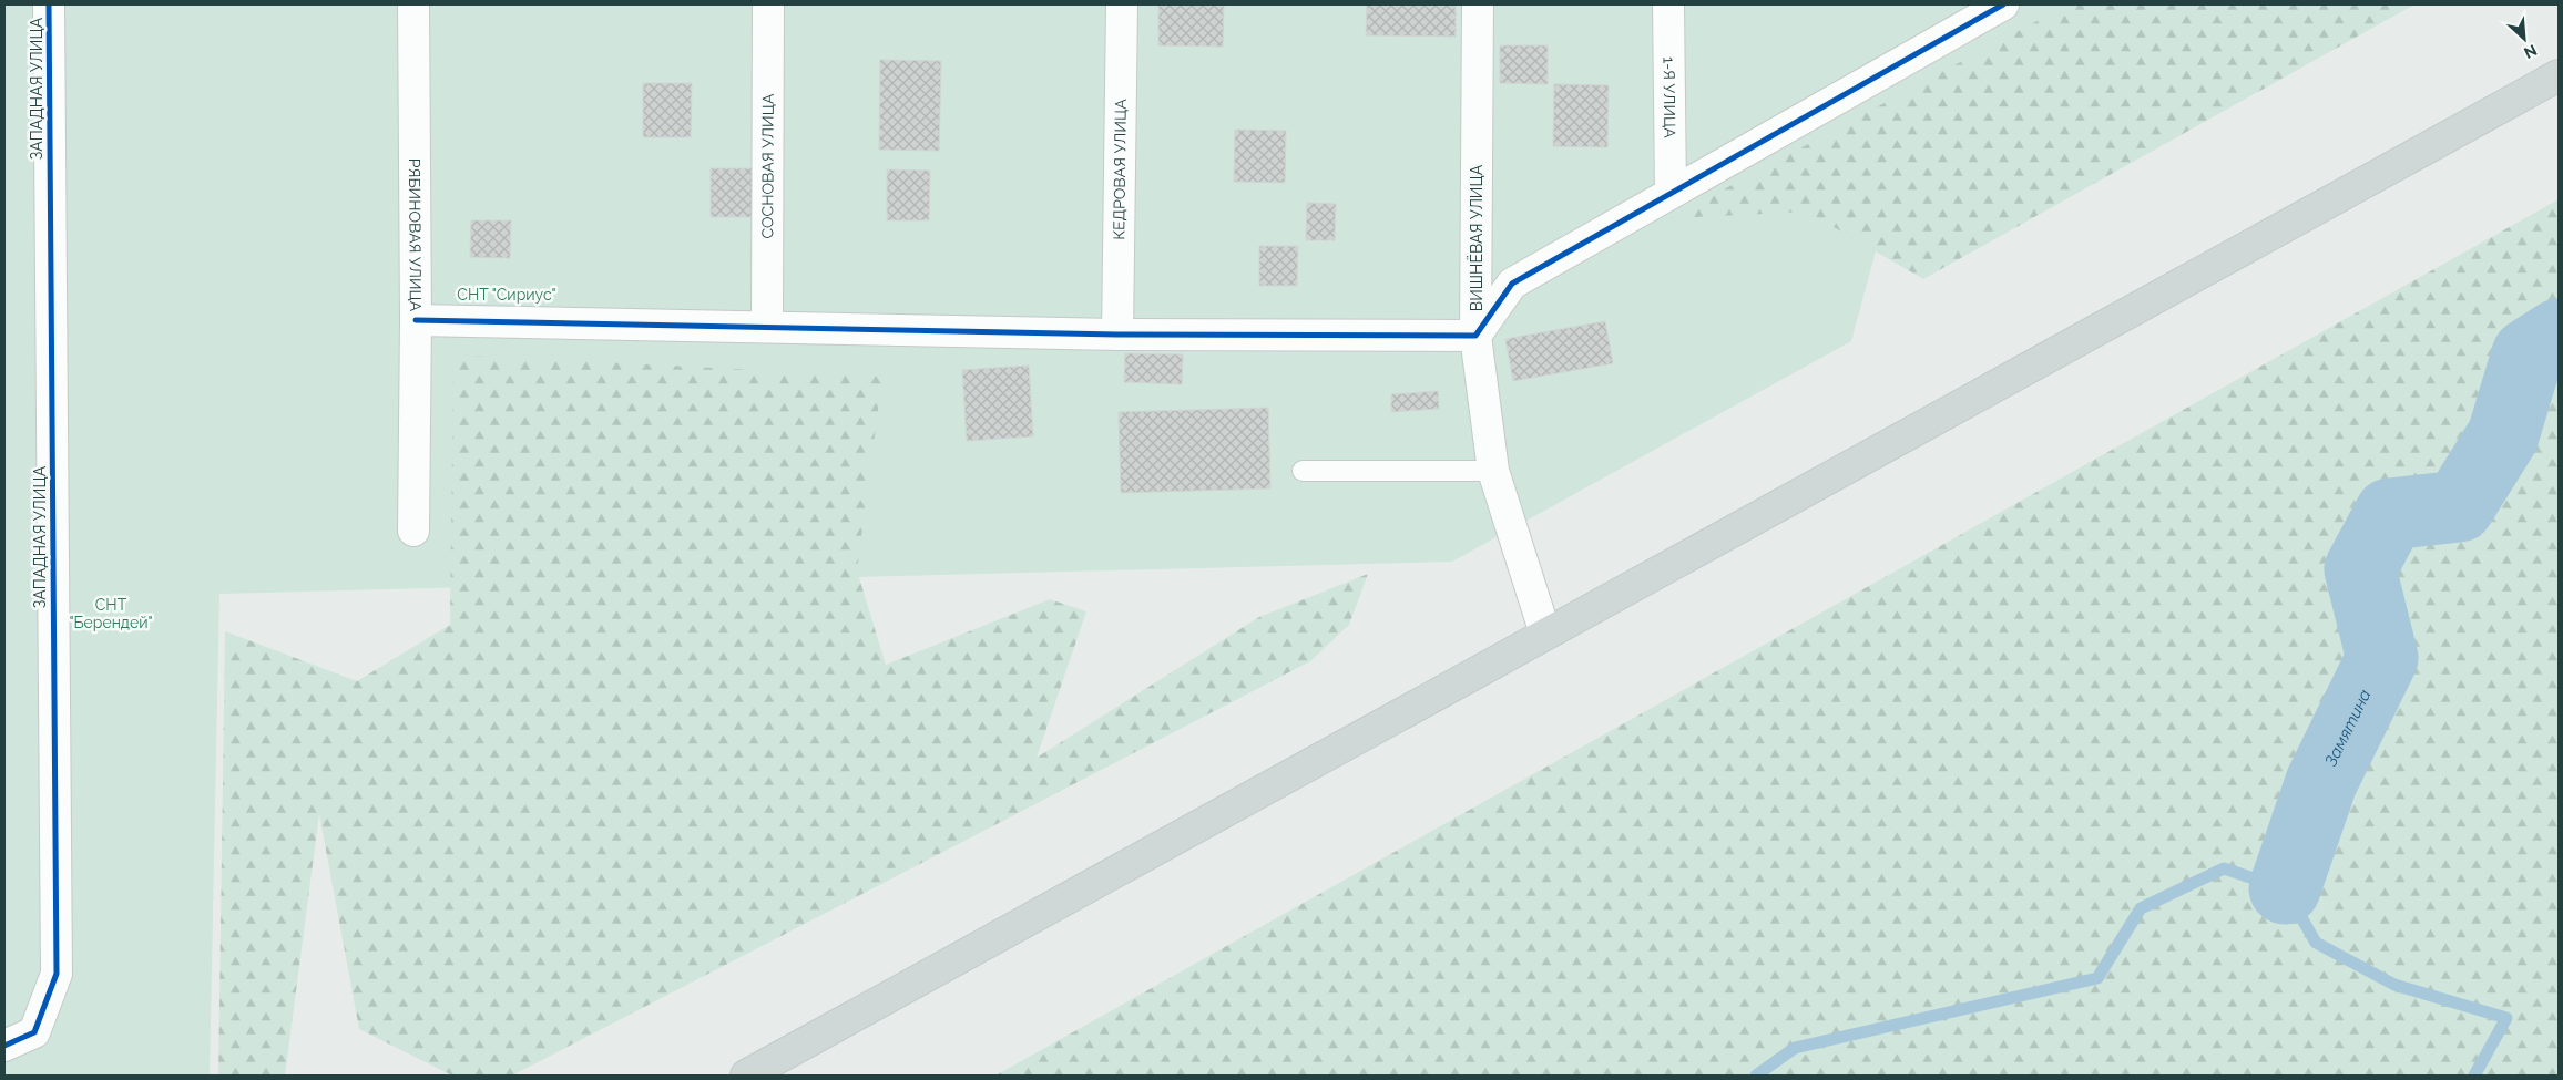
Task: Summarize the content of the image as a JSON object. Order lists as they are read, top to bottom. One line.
{"streets":{"street":["ЗАПАДНАЯ УЛИЦА","1-Я УЛИЦА","СОСНОВАЯ УЛИЦА","КЕДРОВАЯ УЛИЦА","РЯБИНОВАЯ УЛИЦА","ВИШНЁВАЯ УЛИЦА"]},"water":["Замятина"],"parks":["СНТ \"Сириус\"","СНТ \"Берендей\""],"north":"bottom right"}
